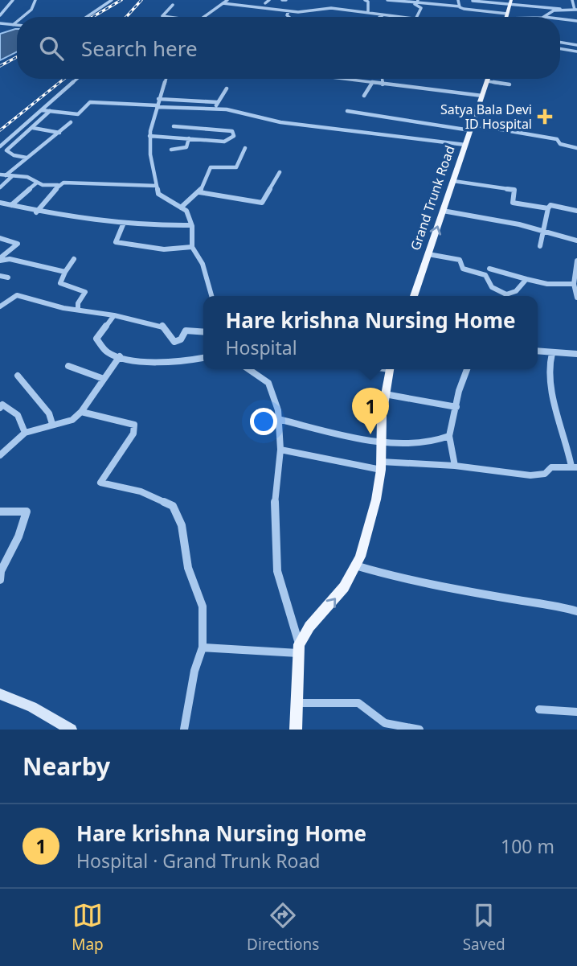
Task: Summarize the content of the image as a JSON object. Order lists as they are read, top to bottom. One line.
{"streets":{"main road":["Grand Trunk Road"]},"places":{"health":["Satya Bala Devi ID Hospital"]},"page":{"search":"Search here","popup":["Hare krishna Nursing Home","Hospital"],"pins":"1","heading":"Nearby","list":[{"mark":"1","name":"Hare krishna Nursing Home","note":"Hospital · Grand Trunk Road","value":"100 m"}],"nav":["Map","Directions","Saved"]}}
